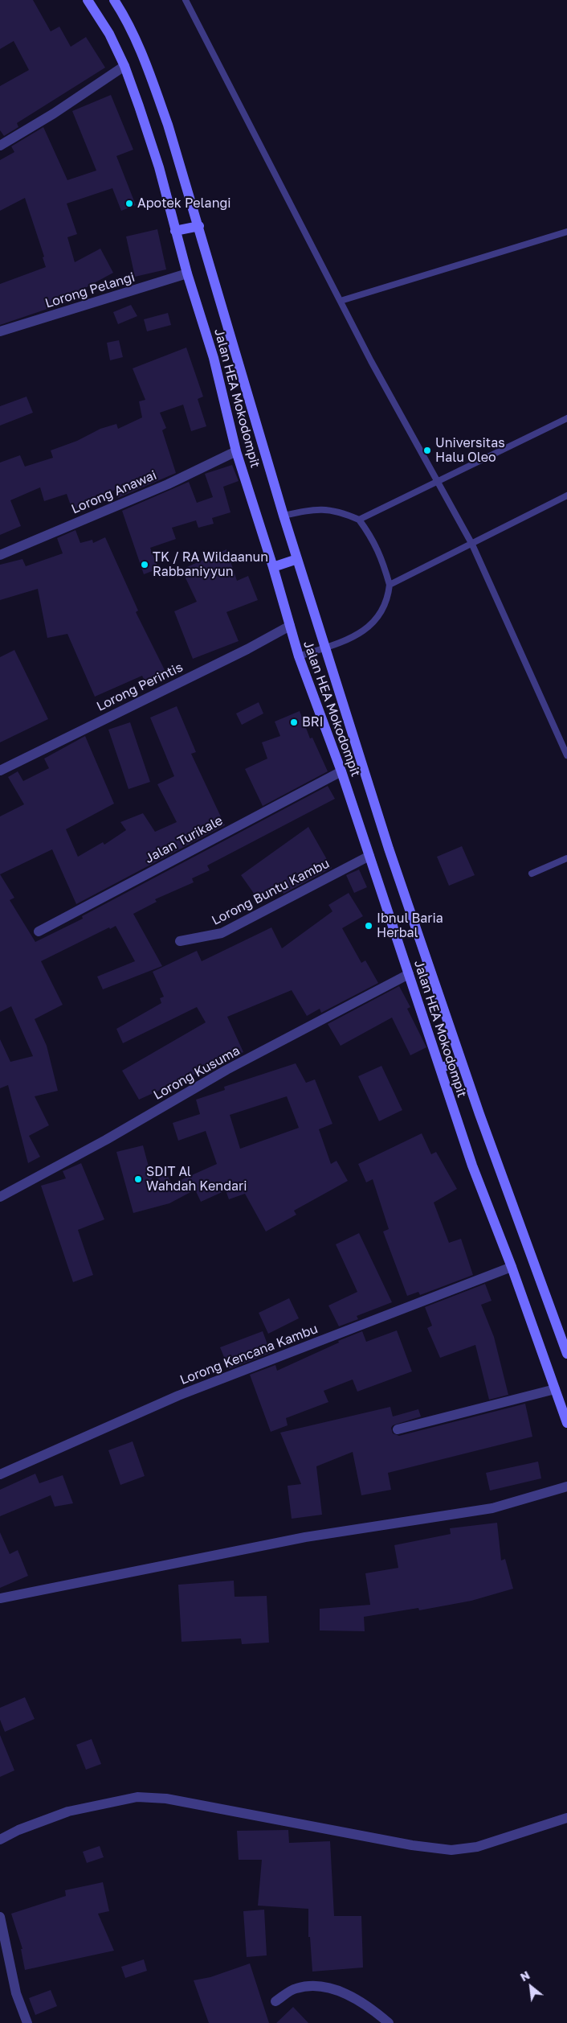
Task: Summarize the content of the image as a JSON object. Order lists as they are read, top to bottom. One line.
{"streets":{"street":["Lorong Pelangi","Jalan HEA Mokodompit","Lorong Anawai","Lorong Perintis","Jalan Turikale","Lorong Buntu Kambu","Lorong Kusuma","Lorong Kencana Kambu"]},"crossings":[["Lorong Pelangi","Jalan HEA Mokodompit"],["Jalan HEA Mokodompit","Lorong Anawai"],["Jalan HEA Mokodompit","Lorong Perintis"],["Jalan HEA Mokodompit","Jalan Turikale"],["Jalan HEA Mokodompit","Lorong Buntu Kambu"],["Jalan HEA Mokodompit","Lorong Kusuma"],["Jalan HEA Mokodompit","Lorong Kencana Kambu"]],"places":["Apotek Pelangi","Universitas Halu Oleo","TK / RA Wildaanun Rabbaniyyun","BRI","Ibnul Baria Herbal","SDIT Al Wahdah Kendari"],"north":"top left"}
